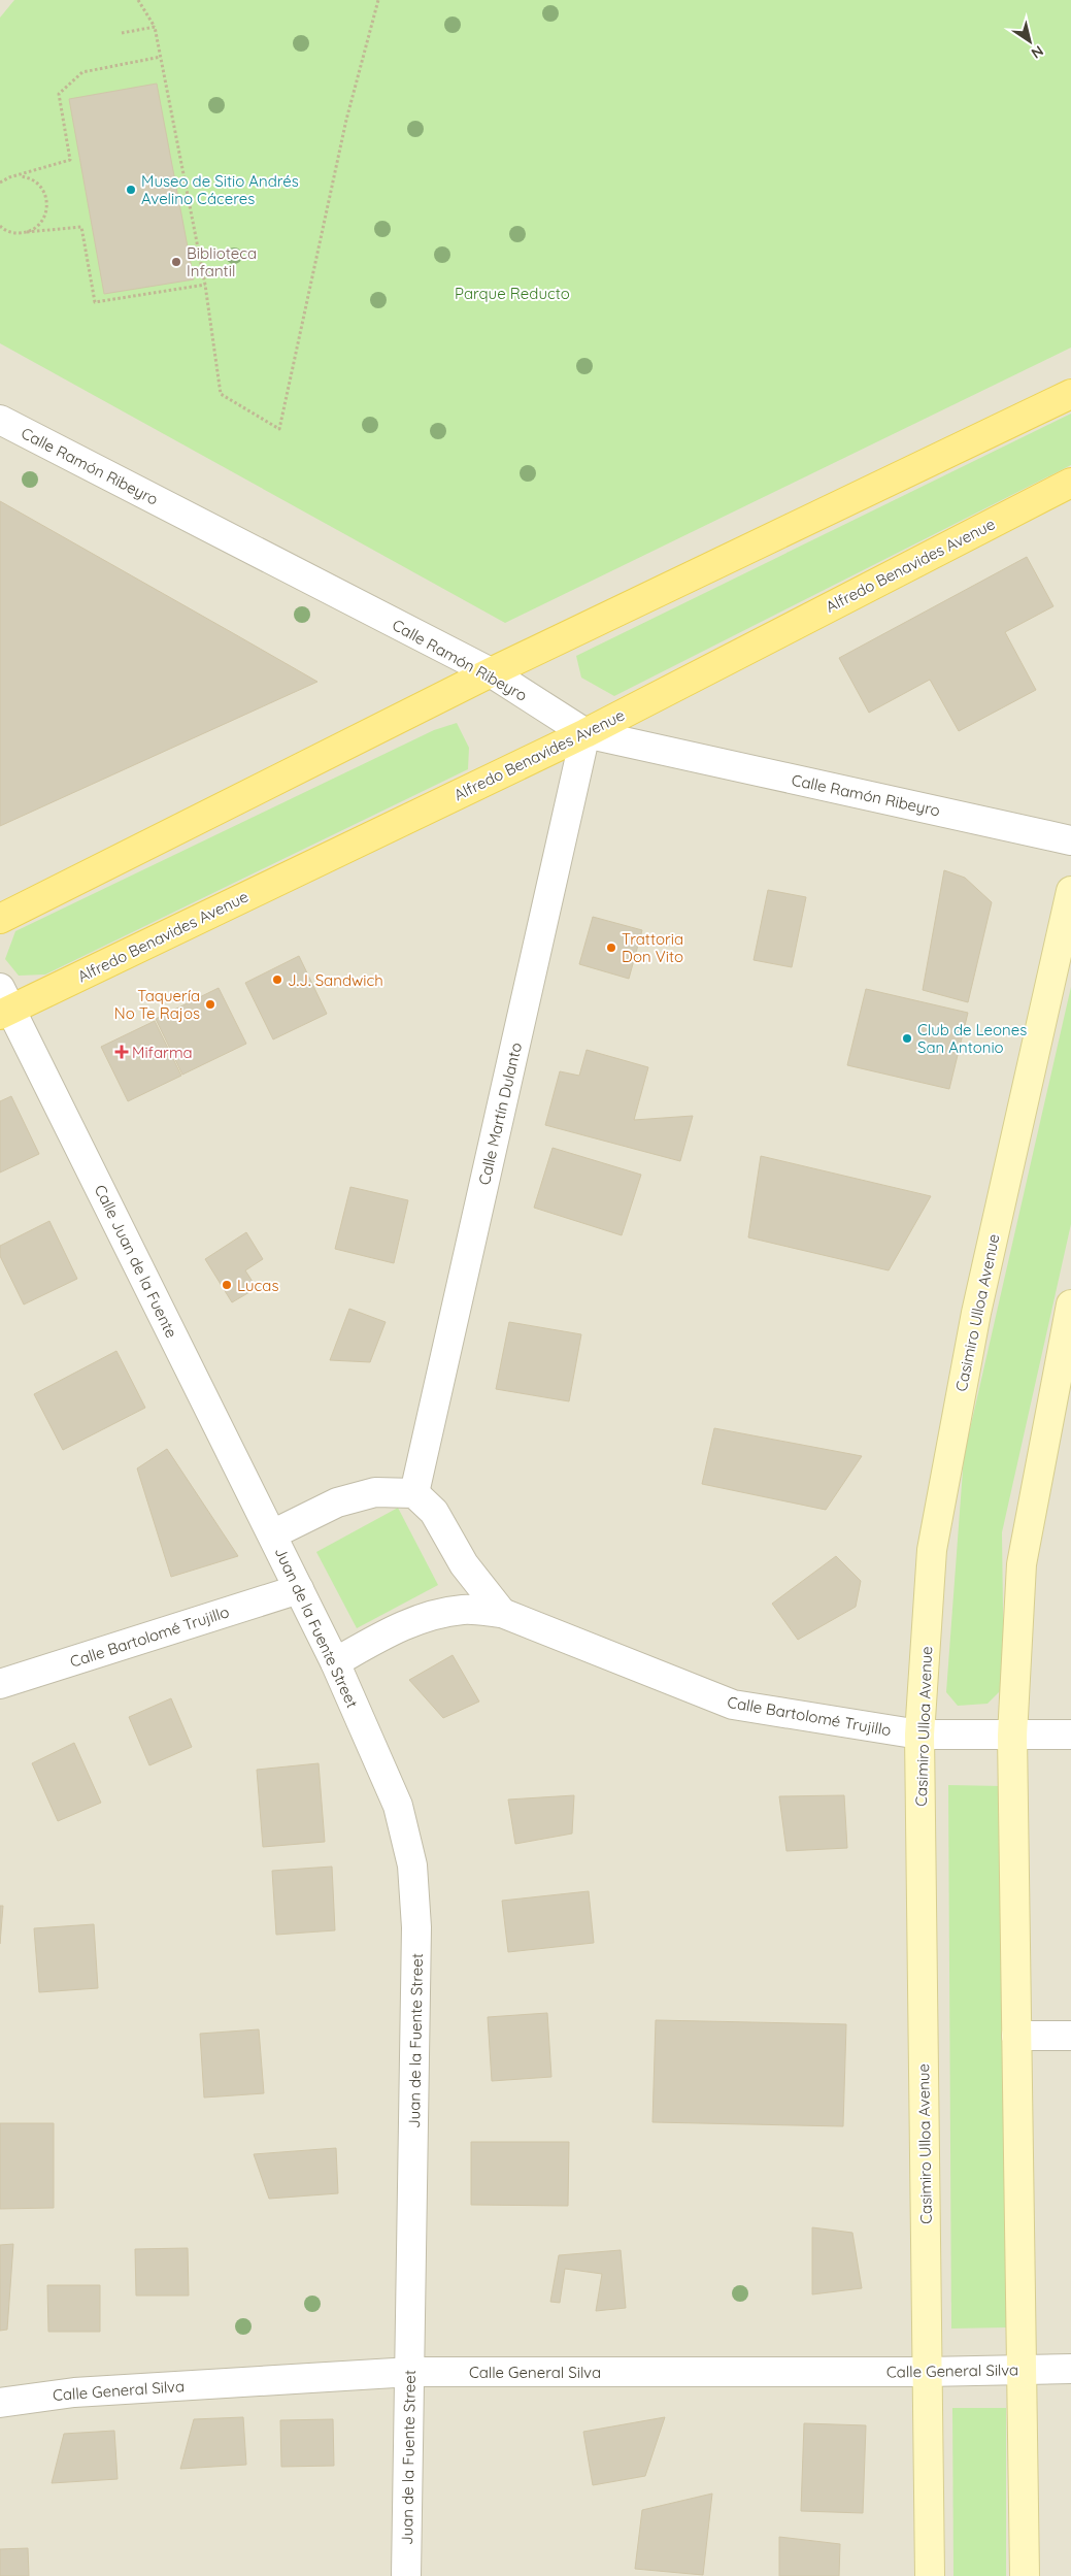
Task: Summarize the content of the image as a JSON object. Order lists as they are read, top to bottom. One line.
{"streets":{"main road":["Alfredo Benavides Avenue","Casimiro Ulloa Avenue"],"street":["Calle Ramón Ribeyro","Calle Martín Dulanto","Calle Juan de la Fuente","Juan de la Fuente Street","Calle Bartolomé Trujillo","Calle General Silva"]},"crossings":[["Calle Ramón Ribeyro","Alfredo Benavides Avenue"],["Calle Ramón Ribeyro","Calle Martín Dulanto"],["Alfredo Benavides Avenue","Calle Martín Dulanto"],["Alfredo Benavides Avenue","Calle Juan de la Fuente"],["Calle Juan de la Fuente","Juan de la Fuente Street"],["Casimiro Ulloa Avenue","Calle Bartolomé Trujillo"],["Casimiro Ulloa Avenue","Calle General Silva"],["Juan de la Fuente Street","Calle Bartolomé Trujillo"],["Juan de la Fuente Street","Calle General Silva"]],"parks":["Parque Reducto"],"places":{"other":["Museo de Sitio Andrés Avelino Cáceres","Biblioteca Infantil","Trattoria Don Vito","J.J. Sandwich","Taquería No Te Rajos","Club de Leones San Antonio","Lucas"],"health":["Mifarma"]},"north":"bottom right"}
